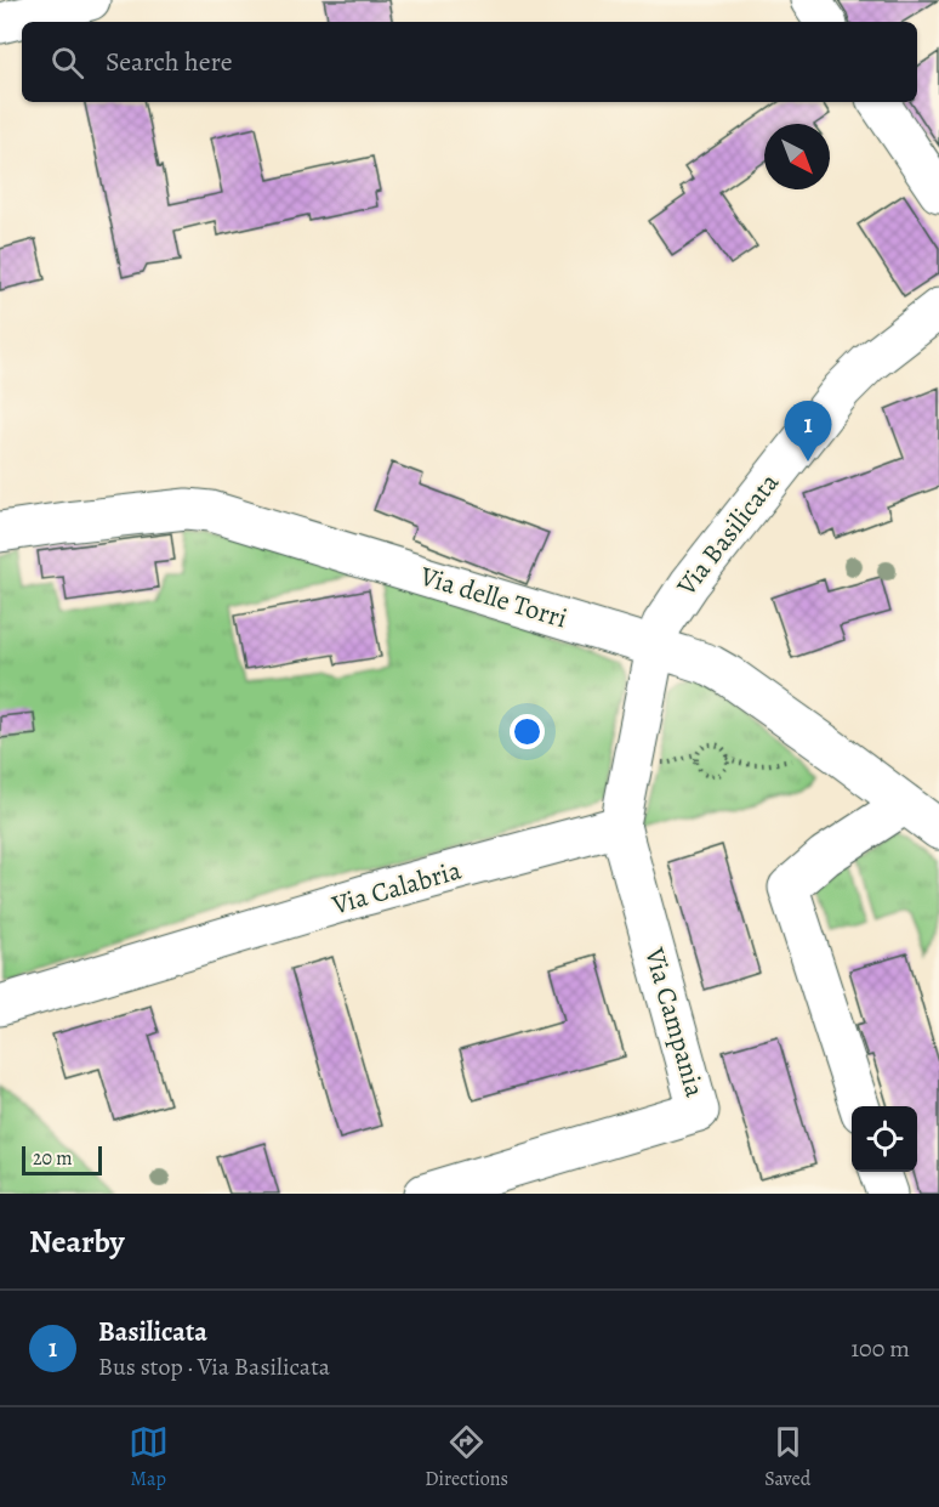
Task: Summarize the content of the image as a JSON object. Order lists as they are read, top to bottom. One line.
{"streets":{"street":["Via Basilicata","Via delle Torri","Via Calabria","Via Campania"]},"crossings":[["Via Basilicata","Via delle Torri"],["Via Calabria","Via Campania"]],"scale_bar":"20 m","north":"bottom right","page":{"search":"Search here","pins":"1","scale":"20 m","heading":"Nearby","list":[{"mark":"1","name":"Basilicata","note":"Bus stop · Via Basilicata","value":"100 m"}],"nav":["Map","Directions","Saved"]}}
